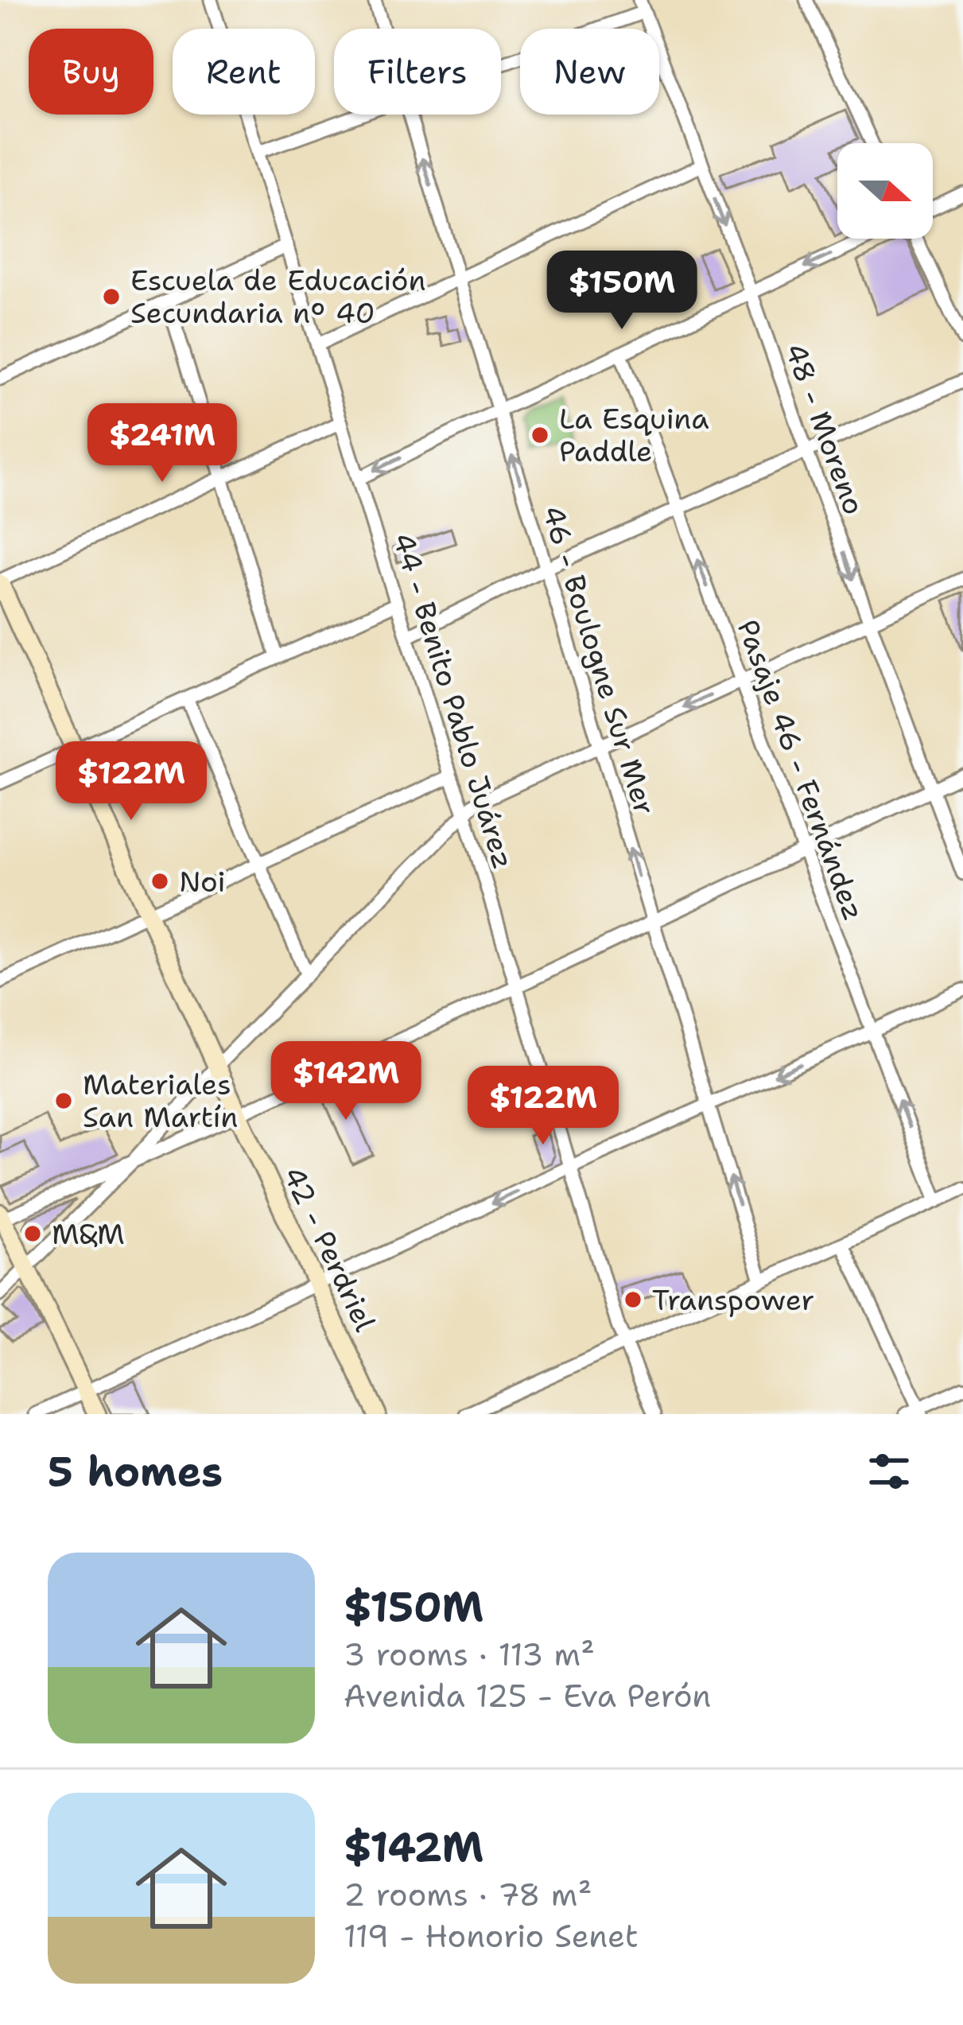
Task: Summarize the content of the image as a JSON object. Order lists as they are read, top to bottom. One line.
{"streets":{"street":["48 - Moreno","46 - Boulogne Sur Mer","44 - Benito Pablo Juárez","Pasaje 46 - Fernández","42 - Perdriel"]},"one_way":["46 - Boulogne Sur Mer","Pasaje 46 - Fernández"],"places":["Escuela de Educación Secundaria nº 40","La Esquina Paddle","Noi","Materiales San Martín","M&M","Transpower"],"north":"right","page":{"chip":["Buy","Rent","Filters","New"],"price":["$150M","$241M","$122M","$142M","$122M"],"heading":"5 homes","list":[{"name":"$150M","note":"3 rooms · 113 m² · Avenida 125 - Eva Perón"},{"name":"$142M","note":"2 rooms · 78 m² · 119 - Honorio Senet"}]}}
